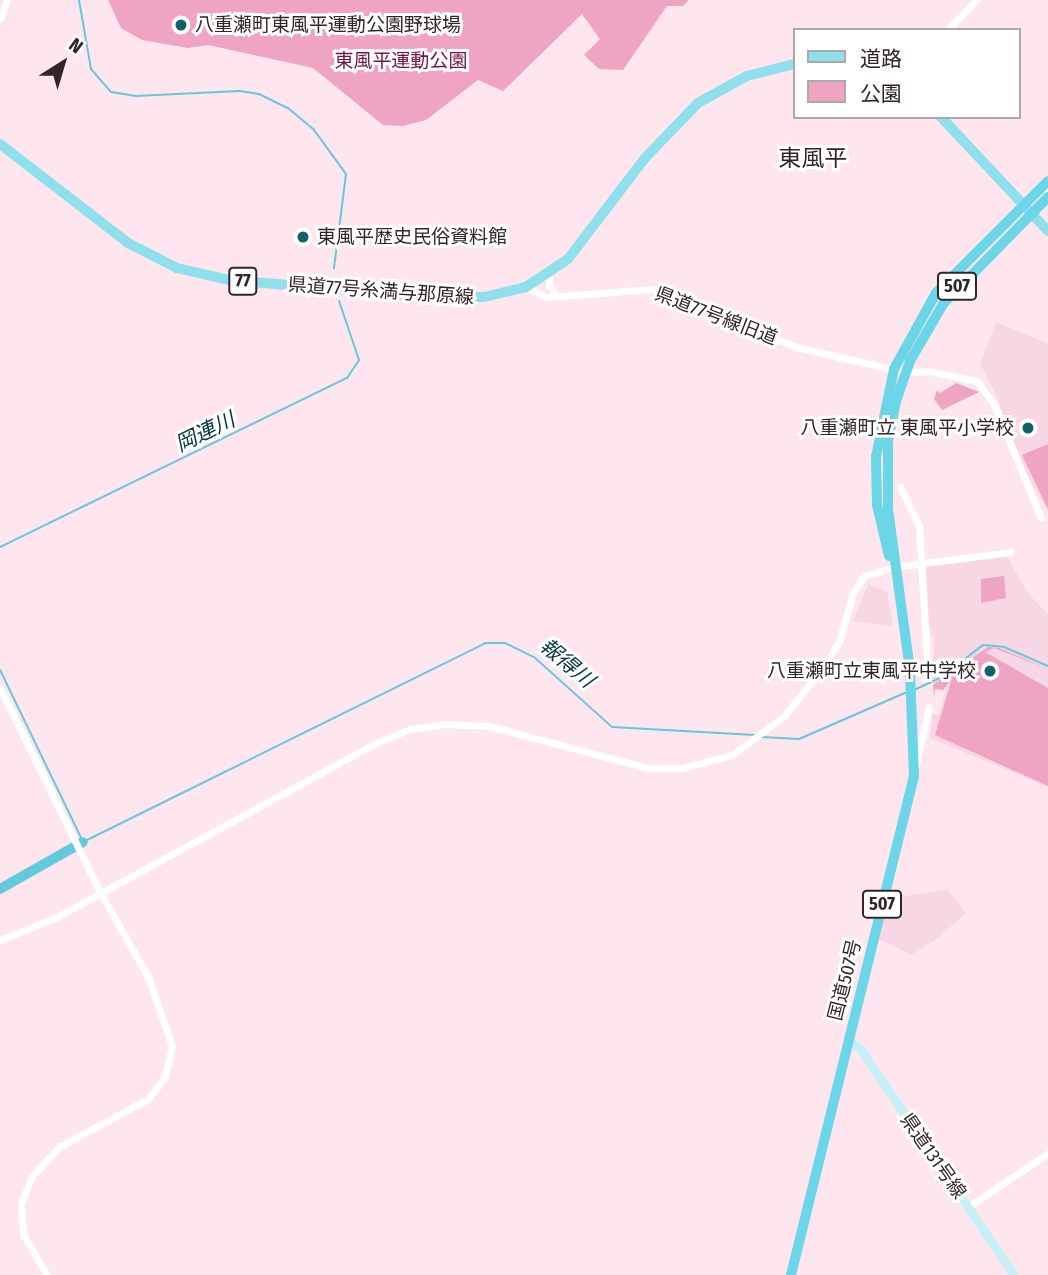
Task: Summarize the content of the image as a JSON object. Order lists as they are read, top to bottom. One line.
{"streets":{"highway":["507","国道507号"],"main road":["77","県道77号糸満与那原線","県道131号線"],"street":["県道77号線旧道"]},"crossings":[["507","県道77号線旧道"],["507","国道507号"],["県道77号糸満与那原線","県道77号線旧道"],["県道77号線旧道","国道507号"],["国道507号","県道131号線"]],"districts":["東風平"],"water":["岡連川","報得川"],"parks":["東風平運動公園"],"places":["八重瀬町東風平運動公園野球場","東風平歴史民俗資料館","八重瀬町立 東風平小学校","八重瀬町立東風平中学校"],"legend":["道路","公園"],"north":"top right"}
